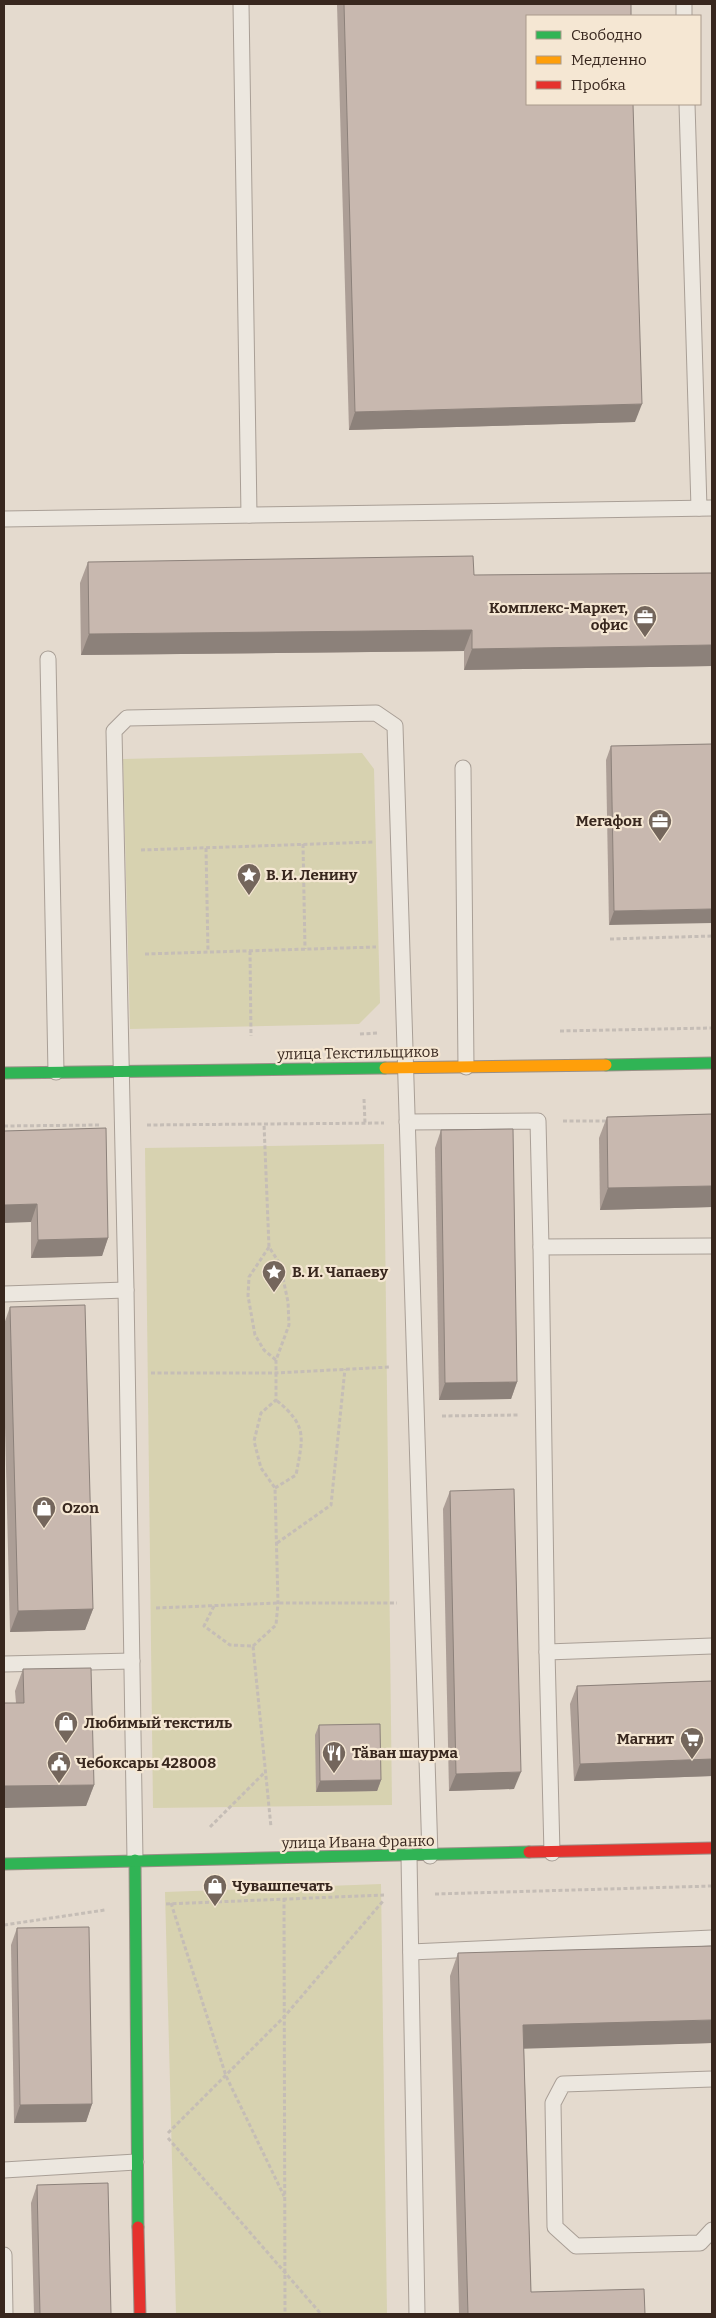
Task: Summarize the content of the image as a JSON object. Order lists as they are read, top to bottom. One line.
{"streets":{"street":["улица Текстильщиков","улица Ивана Франко"]},"places":{"office":["Комплекс-Маркет, офис","Мегафон"],"place":["В. И. Ленину","В. И. Чапаеву"],"shop":["Ozon","Любимый текстиль","Чувашпечать"],"supermarket":["Магнит"],"restaurant":["Тӑван шаурма"],"public building":["Чебоксары 428008"]},"legend":["Свободно","Медленно","Пробка"]}
